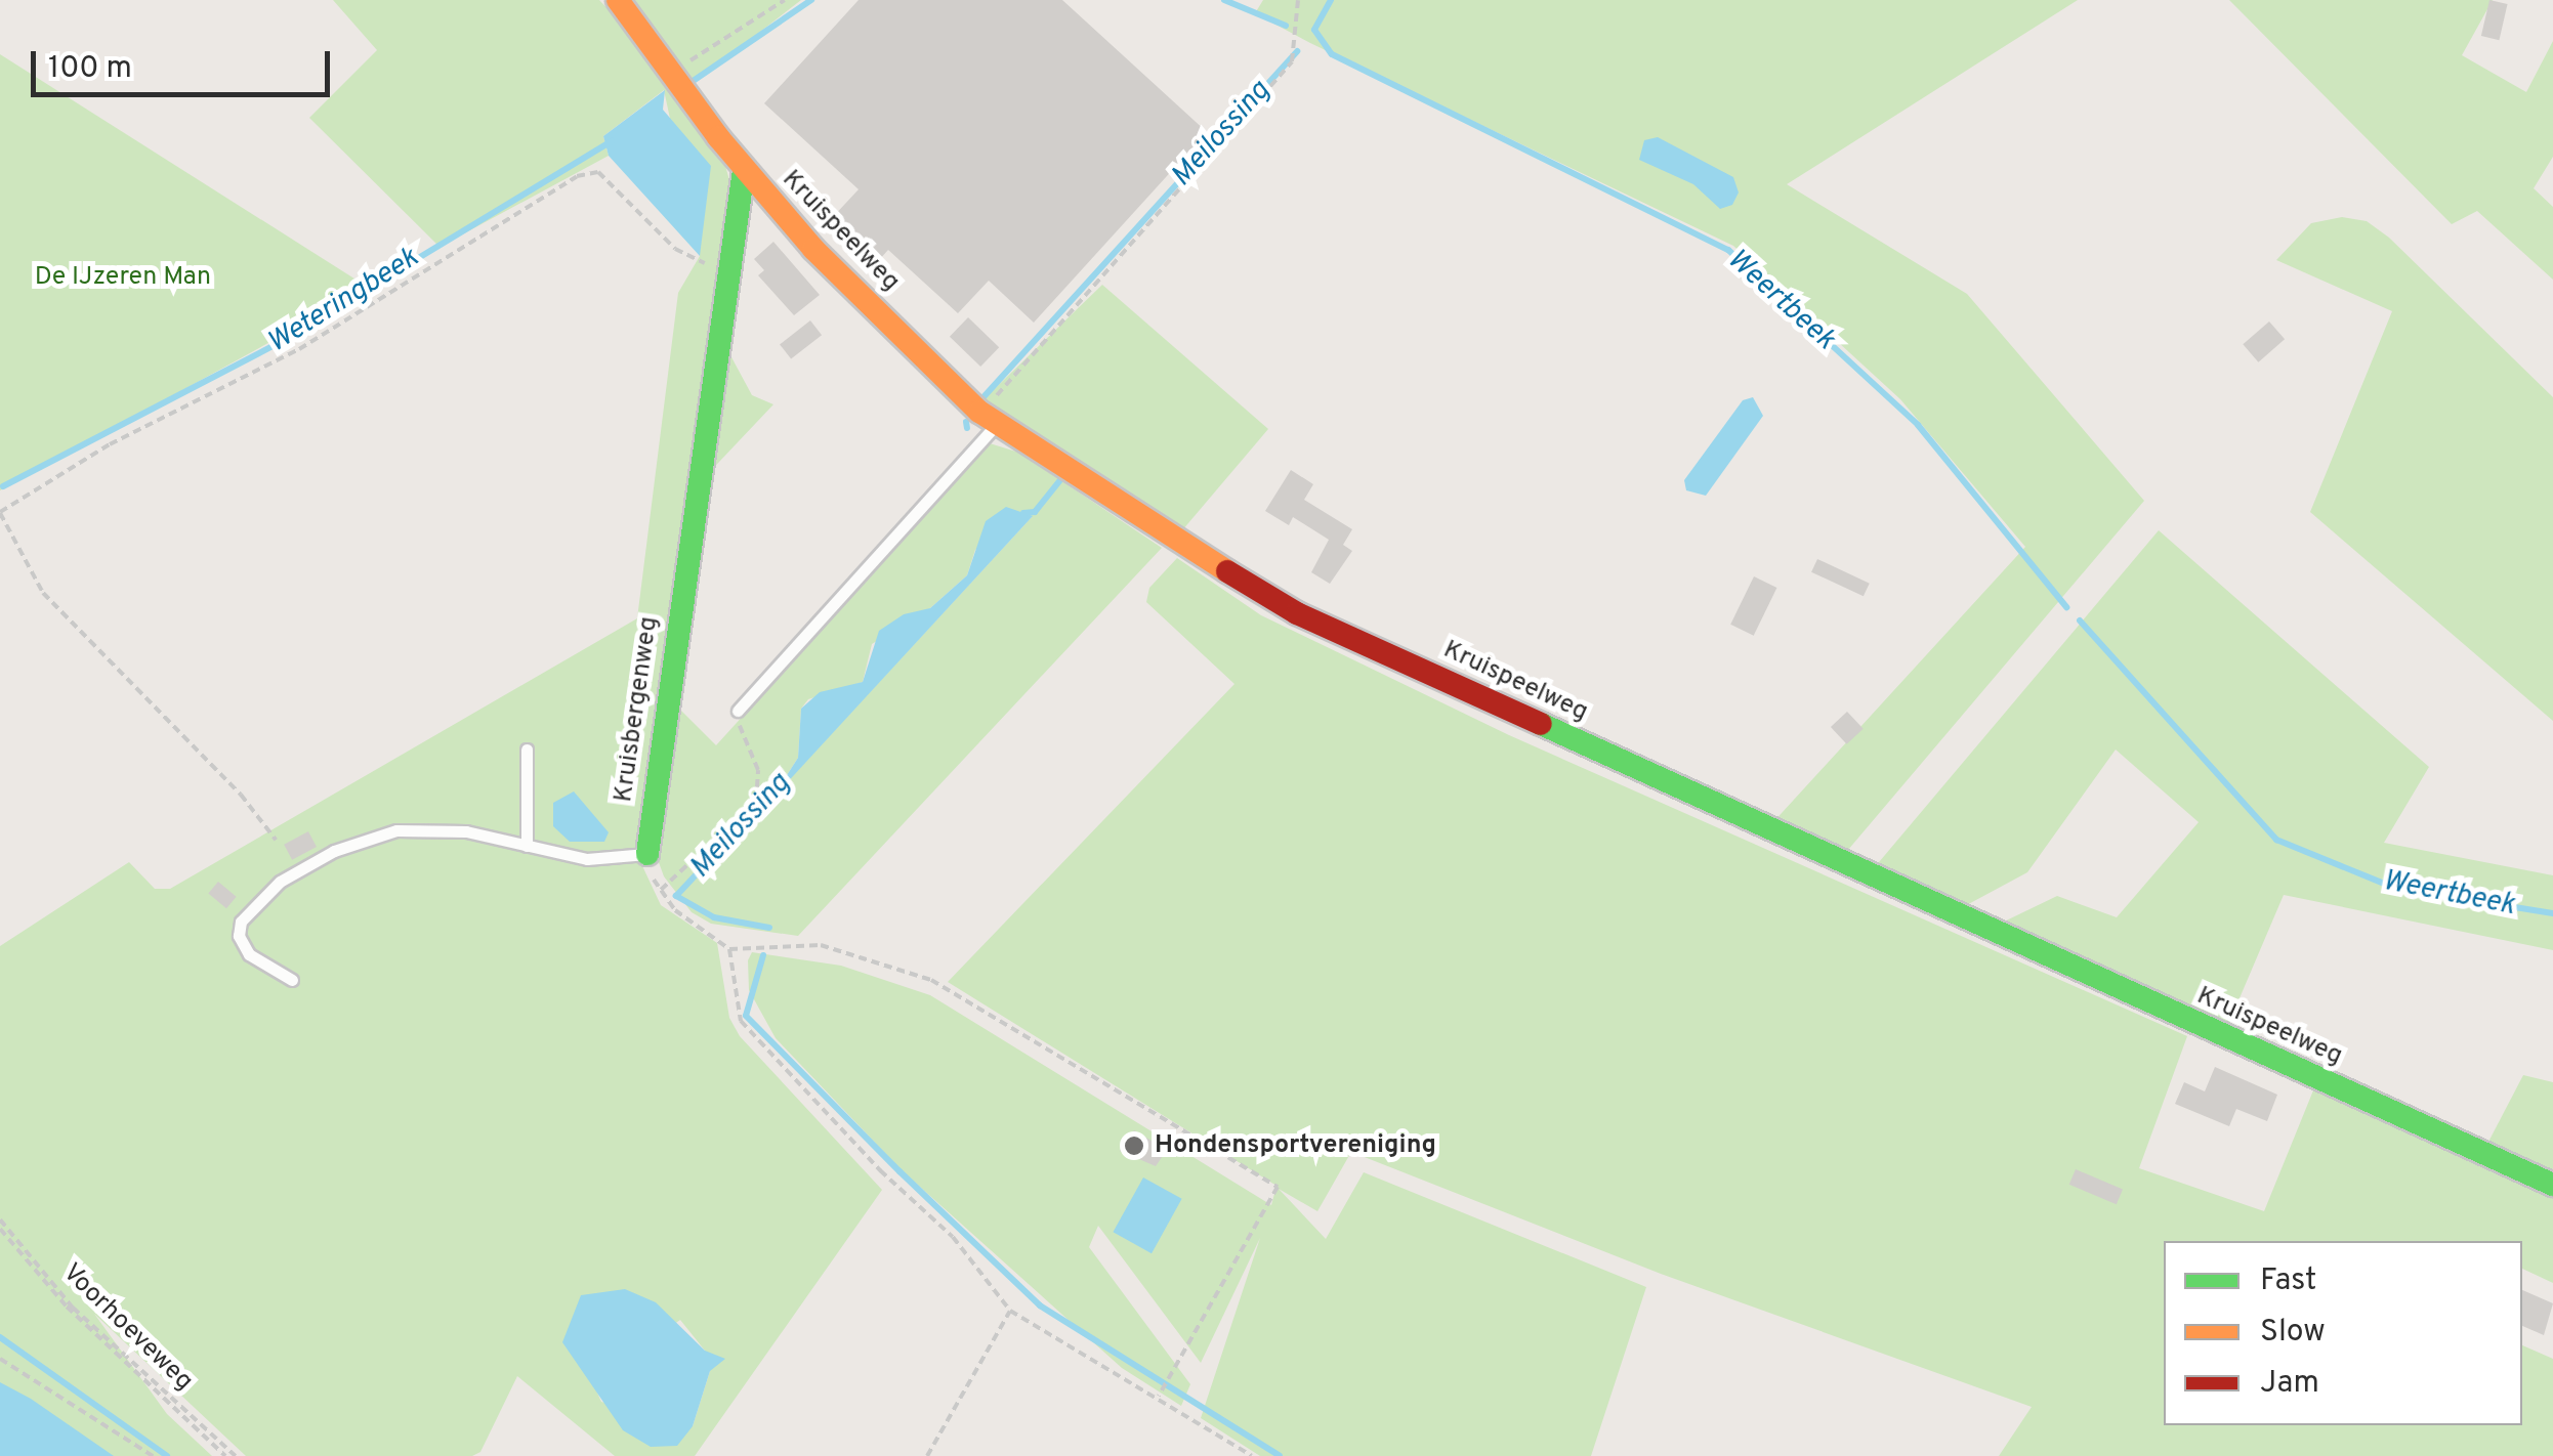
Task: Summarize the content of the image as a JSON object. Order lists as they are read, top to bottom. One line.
{"streets":{"street":["Kruispeelweg","Kruisbergenweg"],"path":["Voorhoeveweg"]},"crossings":[["Kruispeelweg","Kruisbergenweg"]],"water":["Meilossing","Weertbeek","Weteringbeek"],"parks":["De IJzeren Man"],"places":["Hondensportvereniging"],"legend":["Fast","Slow","Jam"],"scale_bar":"100 m"}
